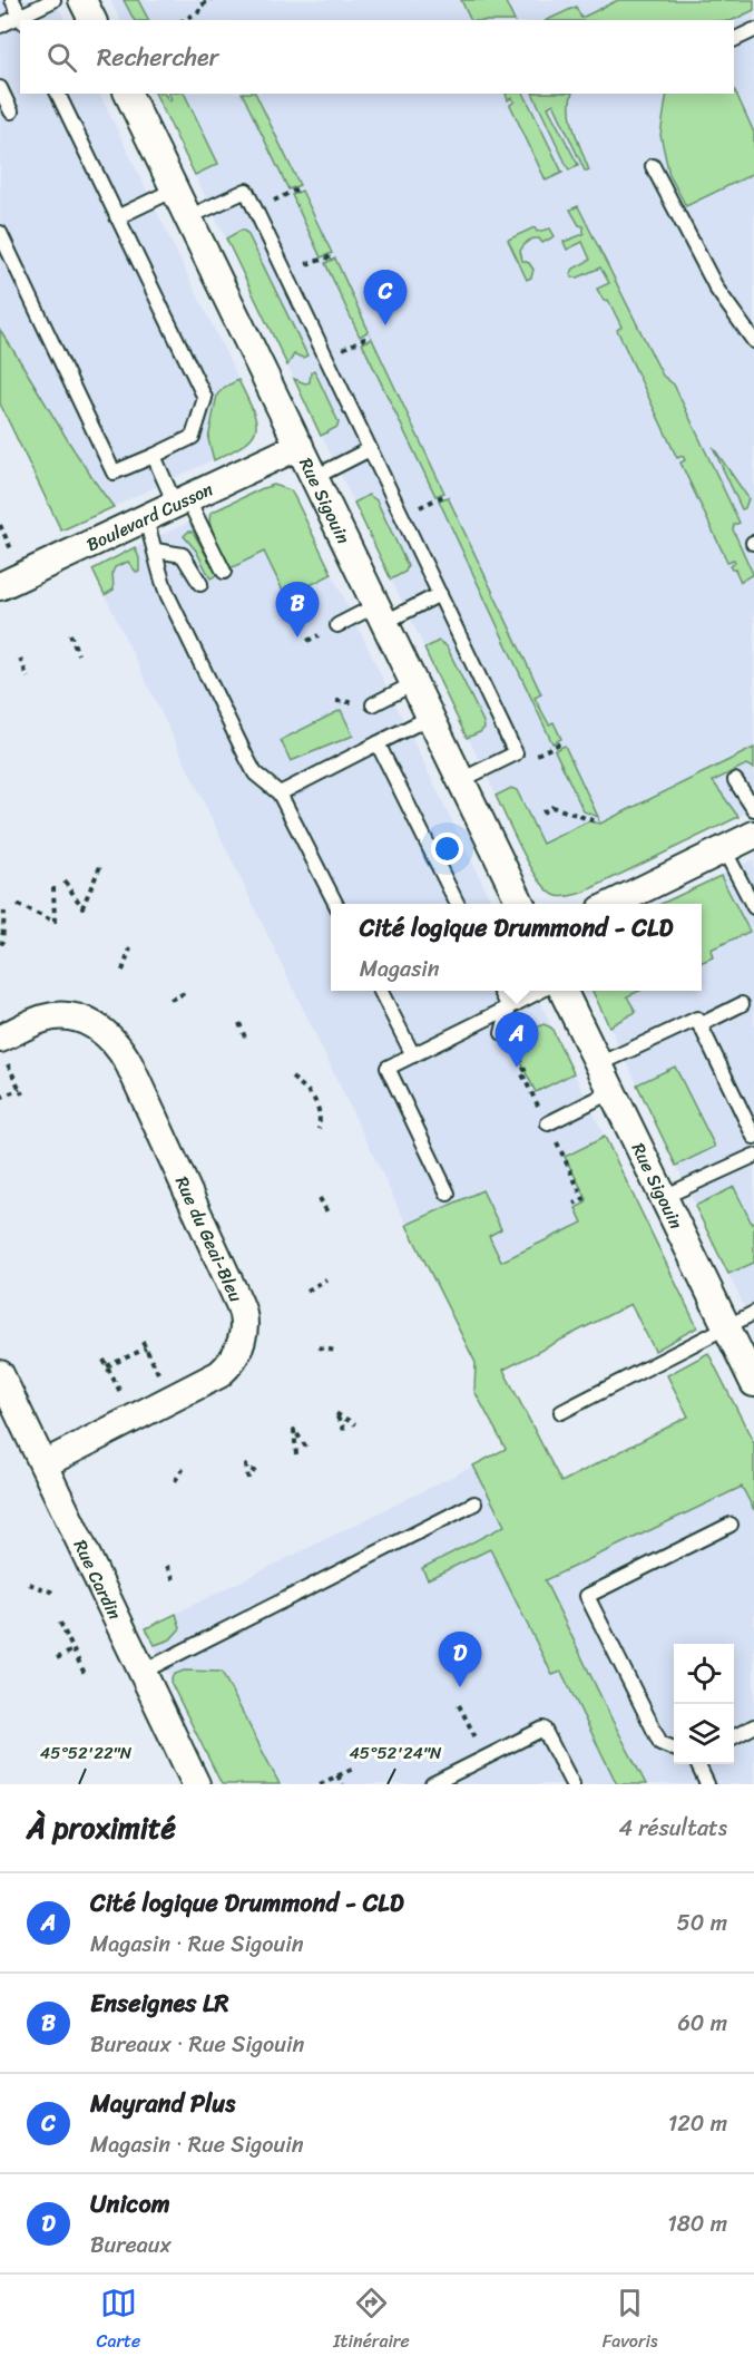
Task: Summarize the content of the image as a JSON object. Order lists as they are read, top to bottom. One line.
{"streets":{"street":["Rue Sigouin","Boulevard Cusson","Rue du Geai-Bleu","Rue Cardin"]},"crossings":[["Rue Sigouin","Boulevard Cusson"],["Rue du Geai-Bleu","Rue Cardin"]],"page":{"search":"Rechercher","pins":["C","B","A","D"],"popup":["Cité logique Drummond - CLD","Magasin"],"heading":["À proximité","4 résultats"],"list":[{"mark":"A","name":"Cité logique Drummond - CLD","note":"Magasin · Rue Sigouin","value":"50 m"},{"mark":"B","name":"Enseignes LR","note":"Bureaux · Rue Sigouin","value":"60 m"},{"mark":"C","name":"Mayrand Plus","note":"Magasin · Rue Sigouin","value":"120 m"},{"mark":"D","name":"Unicom","note":"Bureaux","value":"180 m"}],"nav":["Carte","Itinéraire","Favoris"]},"coordinates":["45°52'22\"N","45°52'24\"N"]}
